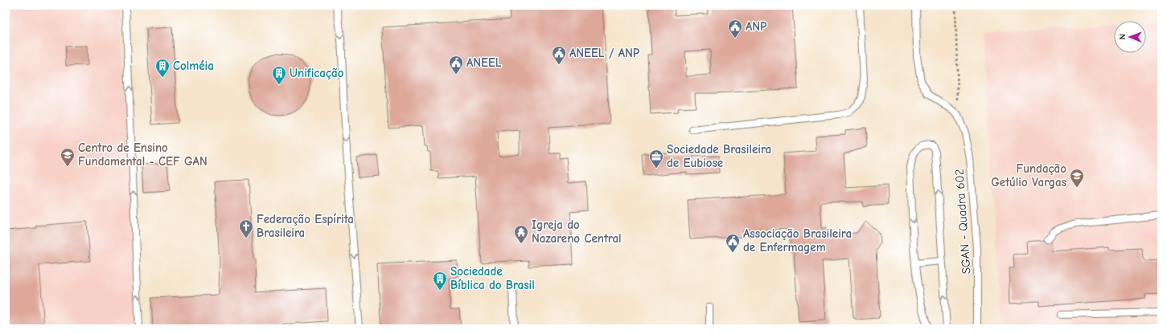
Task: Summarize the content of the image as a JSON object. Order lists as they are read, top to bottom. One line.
{"streets":{"lane":["SGAN - Quadra 602"]},"places":{"public building":["ANP","ANEEL / ANP","ANEEL","Associação Brasileira de Enfermagem"],"building":["Colméia","Unificação","Sociedade Bíblica do Brasil"],"school or university":["Centro de Ensino Fundamental - CEF GAN","Fundação Getúlio Vargas"],"office":["Sociedade Brasileira de Eubiose"],"church":["Federação Espírita Brasileira"],"temple":["Igreja do Nazareno Central"]},"north":"left"}
